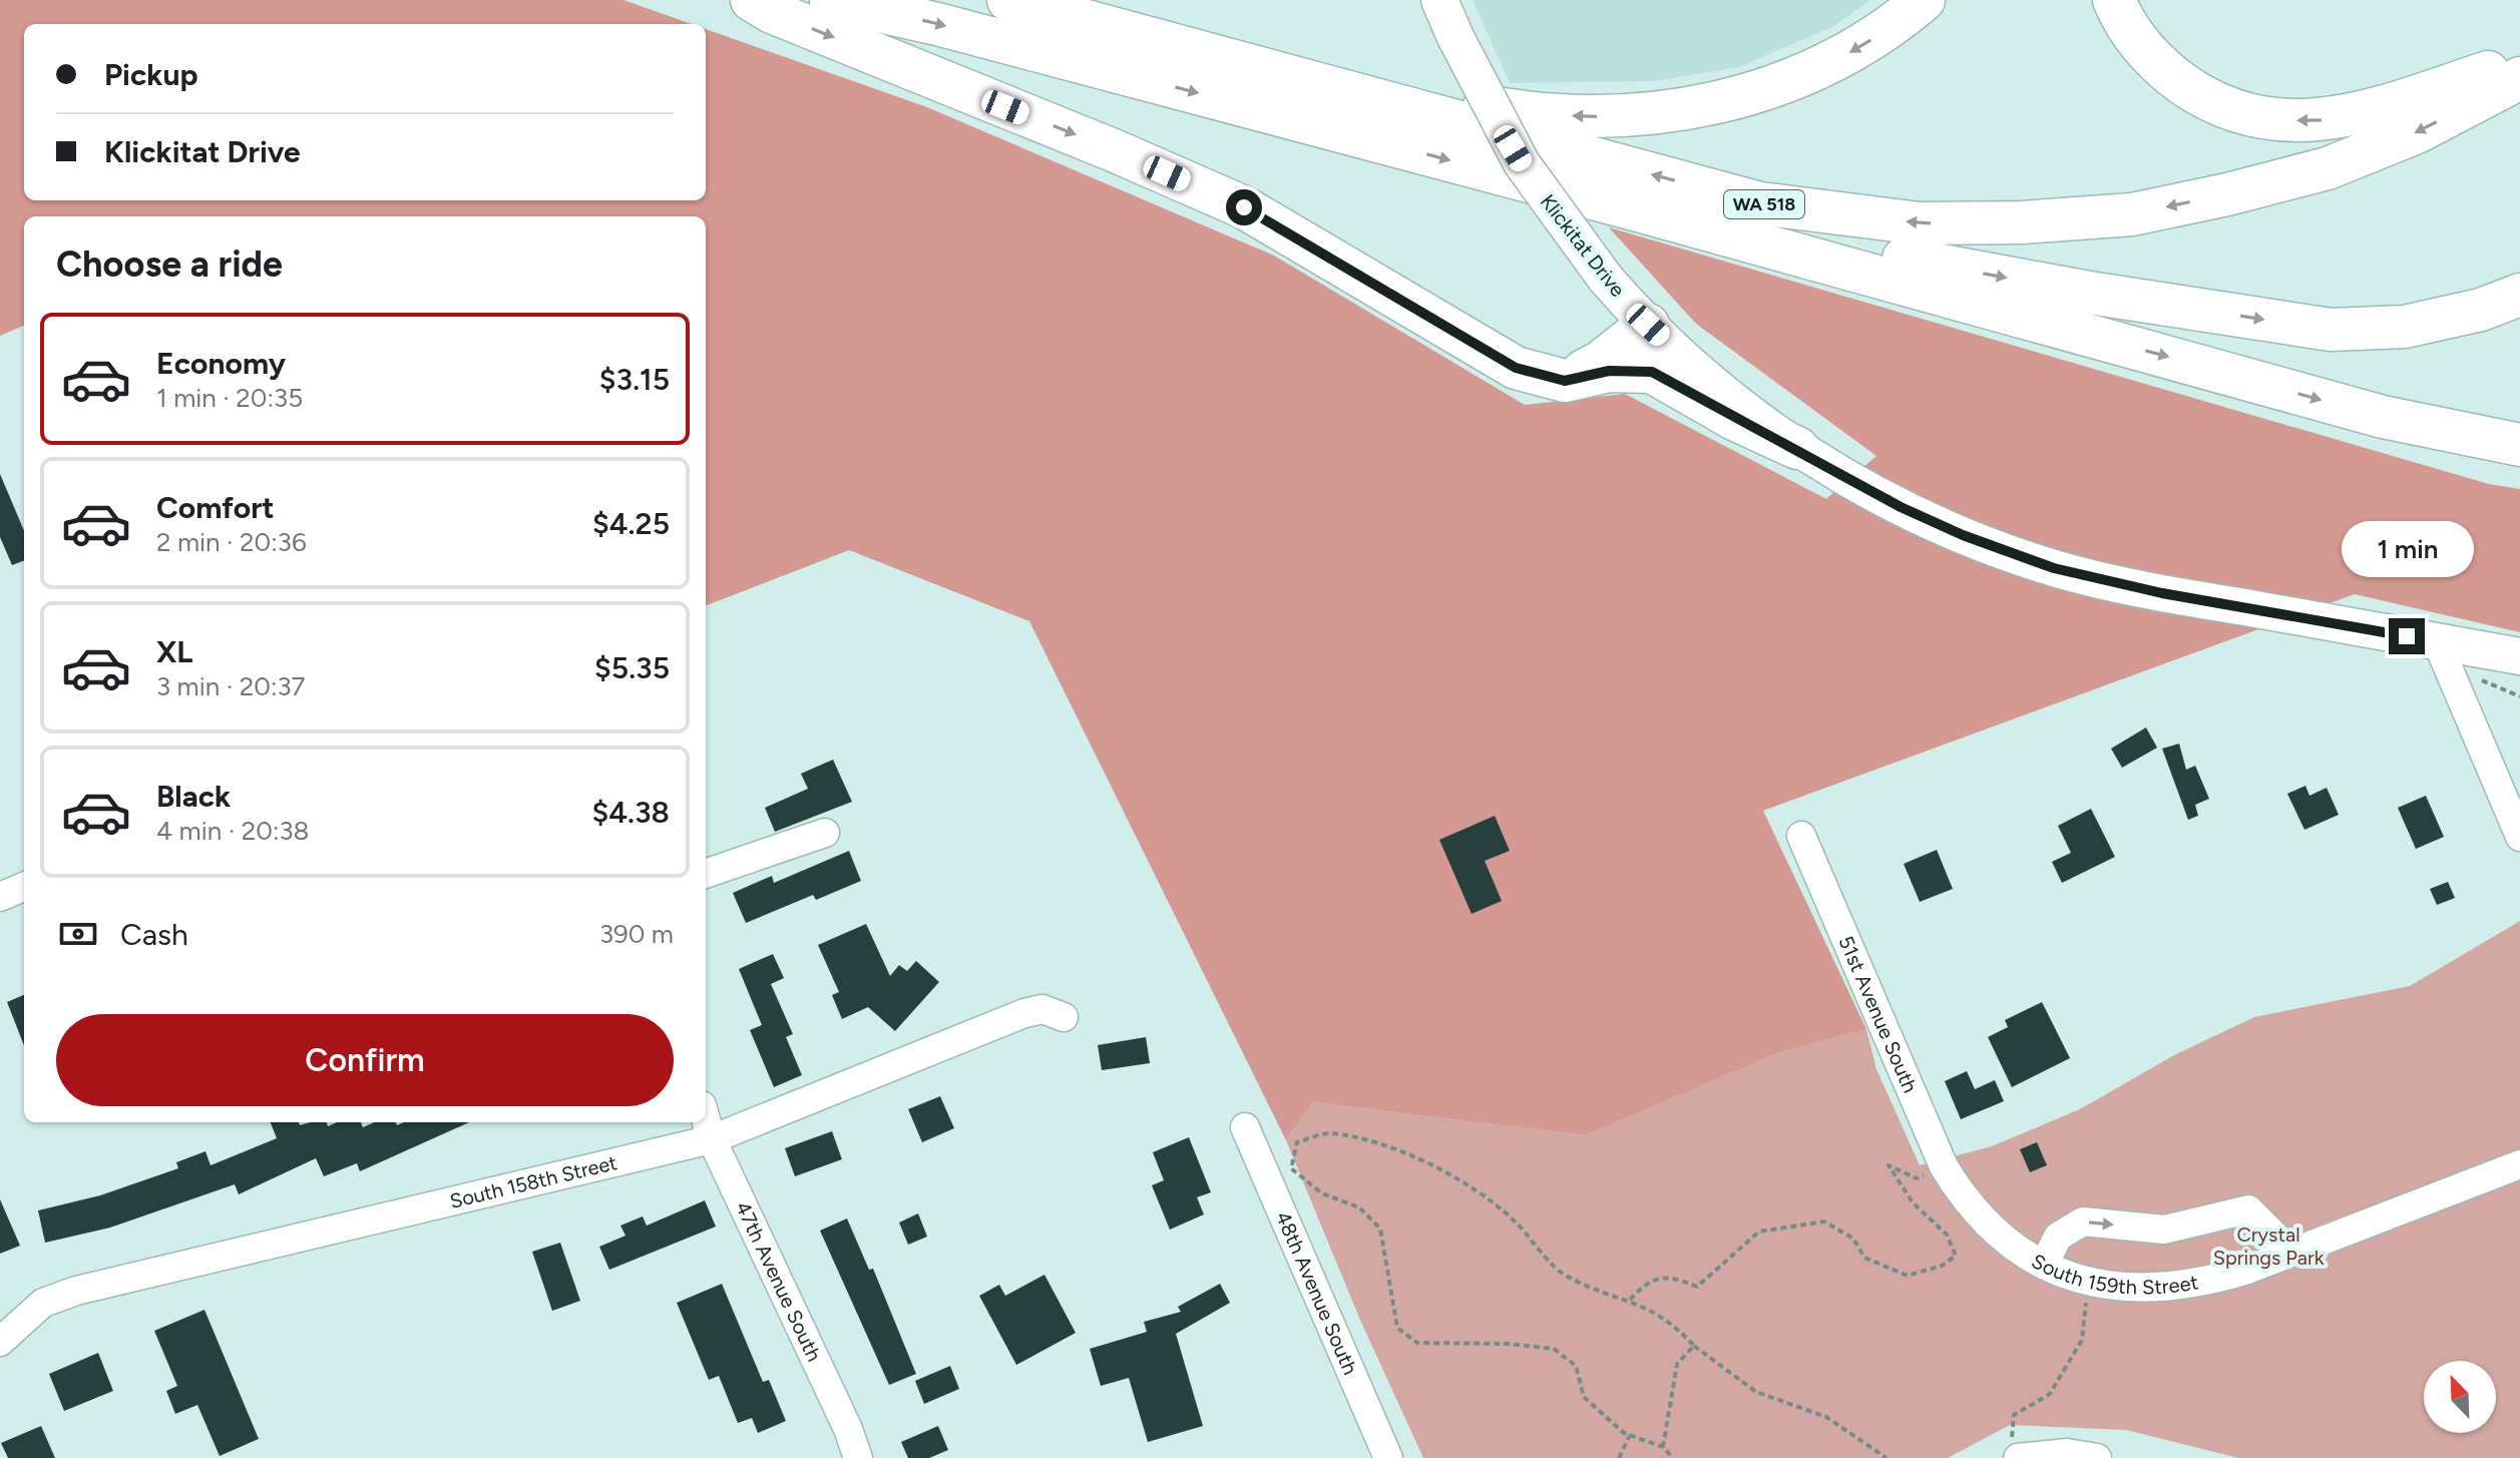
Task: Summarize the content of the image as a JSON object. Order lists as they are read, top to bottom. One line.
{"streets":{"highway":["WA 518"],"main road":["Klickitat Drive"],"street":["51st Avenue South","South 158th Street","South 159th Street","47th Avenue South","48th Avenue South"]},"crossings":[["WA 518","Klickitat Drive"],["51st Avenue South","South 159th Street"],["South 158th Street","47th Avenue South"]],"parks":["Crystal Springs Park"],"north":"top left","page":{"banner":["Pickup","Klickitat Drive"],"heading":"Choose a ride","list":[{"name":"Economy","note":"1 min · 20:35","value":"$3.15"},{"name":"Comfort","note":"2 min · 20:36","value":"$4.25"},{"name":"XL","note":"3 min · 20:37","value":"$5.35"},{"name":"Black","note":"4 min · 20:38","value":"$4.38"}],"bubble":"1 min","pay":["Cash","390 m"],"buttons":"Confirm"}}
